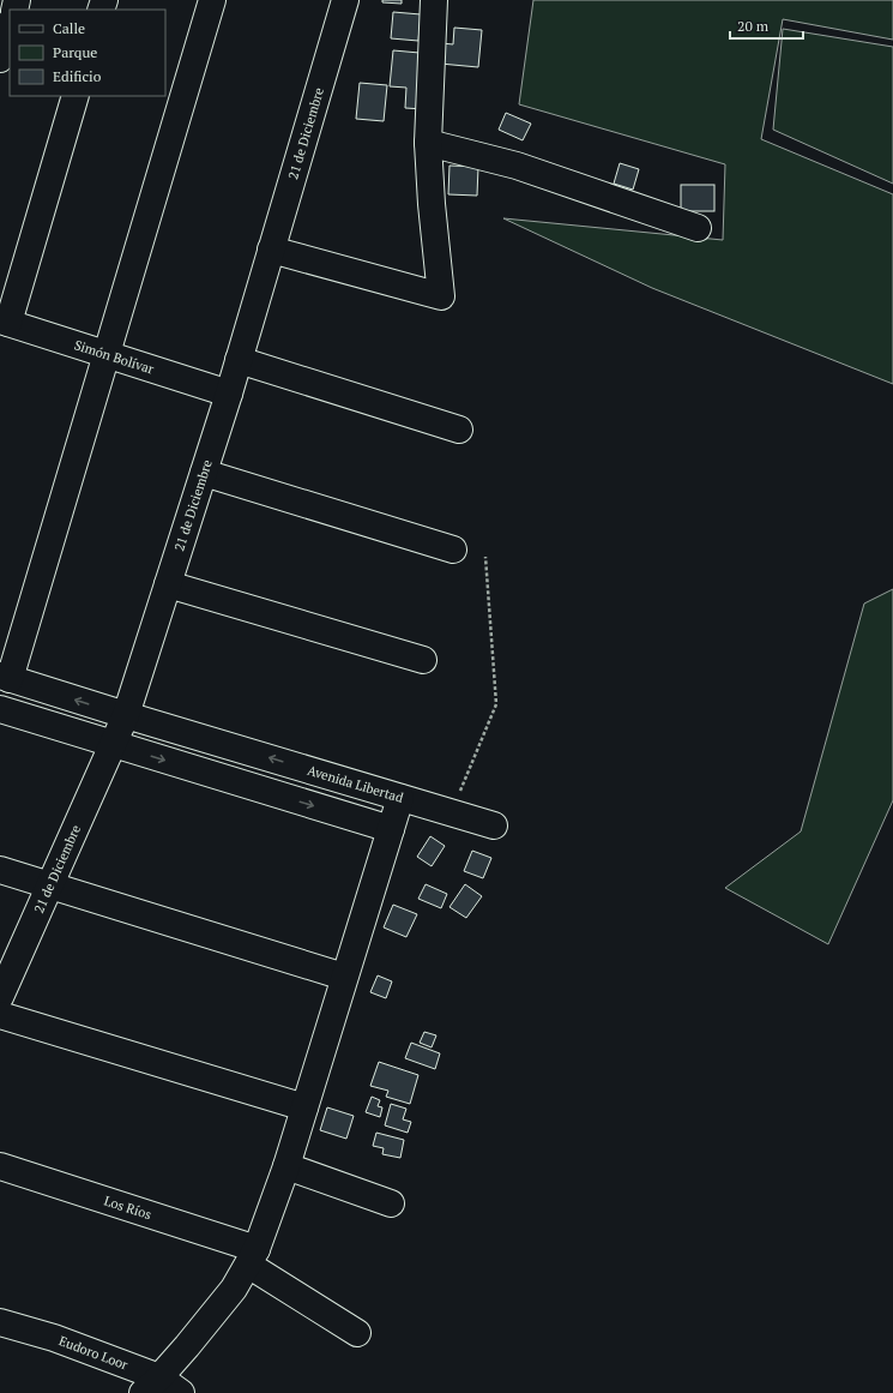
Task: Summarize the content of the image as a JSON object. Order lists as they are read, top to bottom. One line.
{"streets":{"street":["21 de Diciembre","Simón Bolívar","Avenida Libertad","Los Ríos","Eudoro Loor"]},"crossings":[["21 de Diciembre","Simón Bolívar"],["21 de Diciembre","Avenida Libertad"]],"legend":["Calle","Parque","Edificio"],"scale_bar":"20 m"}
